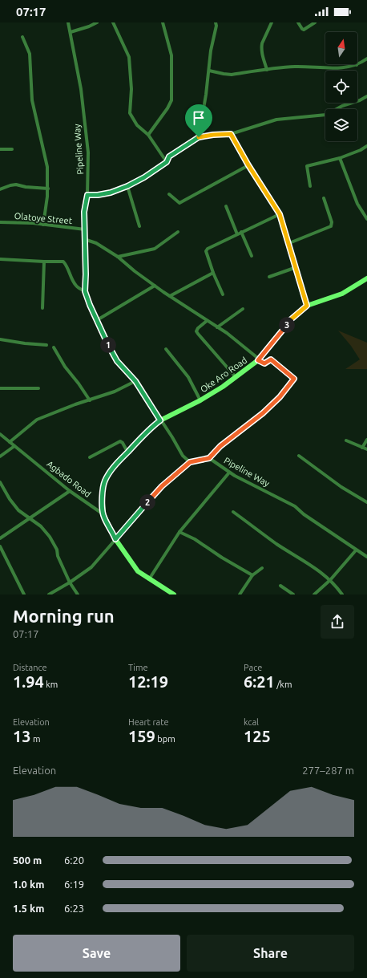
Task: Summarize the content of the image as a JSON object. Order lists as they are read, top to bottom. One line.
{"streets":{"main road":["Oke Aro Road","Agbado Road"],"street":["Pipeline Way","Olatoye Street"]},"crossings":[["Pipeline Way","Olatoye Street"],["Pipeline Way","Oke Aro Road"],["Oke Aro Road","Agbado Road"]],"north":"top","page":{"status":"07:17","pins":["3","1","2"],"heading":["Morning run","07:17"],"stats":[["Distance","1.94 km"],["Time","12:19"],["Pace","6:21 /km"],["Elevation","13 m"],["Heart rate","159 bpm"],["kcal","125"]],"chart":["Elevation","277–287 m"],"list":[{"name":"500 m","note":"6:20"},{"name":"1.0 km","note":"6:19"},{"name":"1.5 km","note":"6:23"}],"buttons":["Save","Share"]}}
